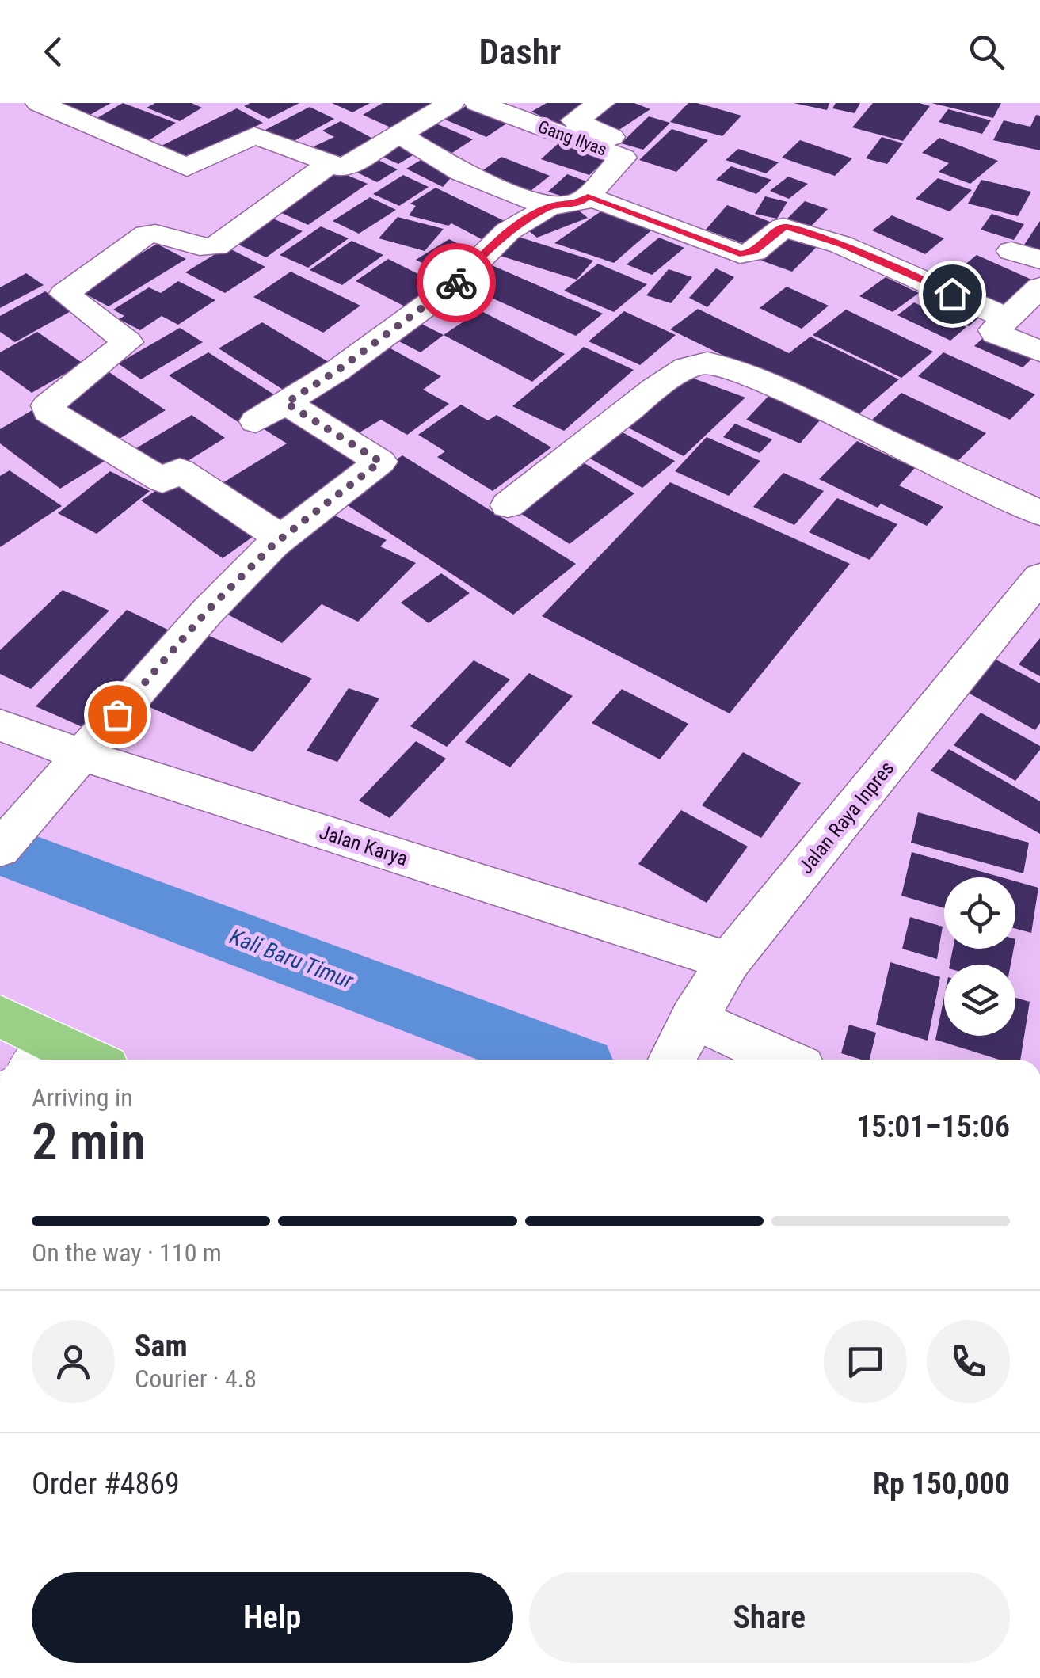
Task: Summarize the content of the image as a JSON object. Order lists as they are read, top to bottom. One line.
{"streets":{"street":["Gang Ilyas","Jalan Raya Inpres","Jalan Karya"]},"crossings":[["Jalan Raya Inpres","Jalan Karya"]],"water":["Kali Baru Timur"],"page":{"header":"Dashr","heading":["2 min","Arriving in","15:01–15:06"],"panel":["Sam","Courier · 4.8","Order #4869","Rp 150,000"],"bar":"On the way · 110 m","buttons":["Help","Share"]}}
